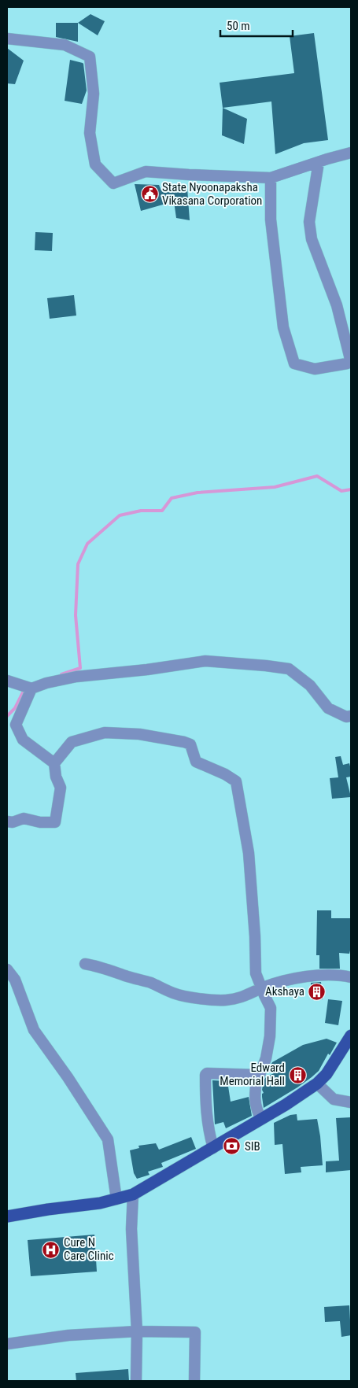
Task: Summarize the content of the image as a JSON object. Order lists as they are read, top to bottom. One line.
{"places":{"public building":["State Nyoonapaksha Vikasana Corporation"],"building":["Akshaya","Edward Memorial Hall"],"bank":["SIB"],"hospital":["Cure N Care Clinic"]},"scale_bar":"50 m"}
